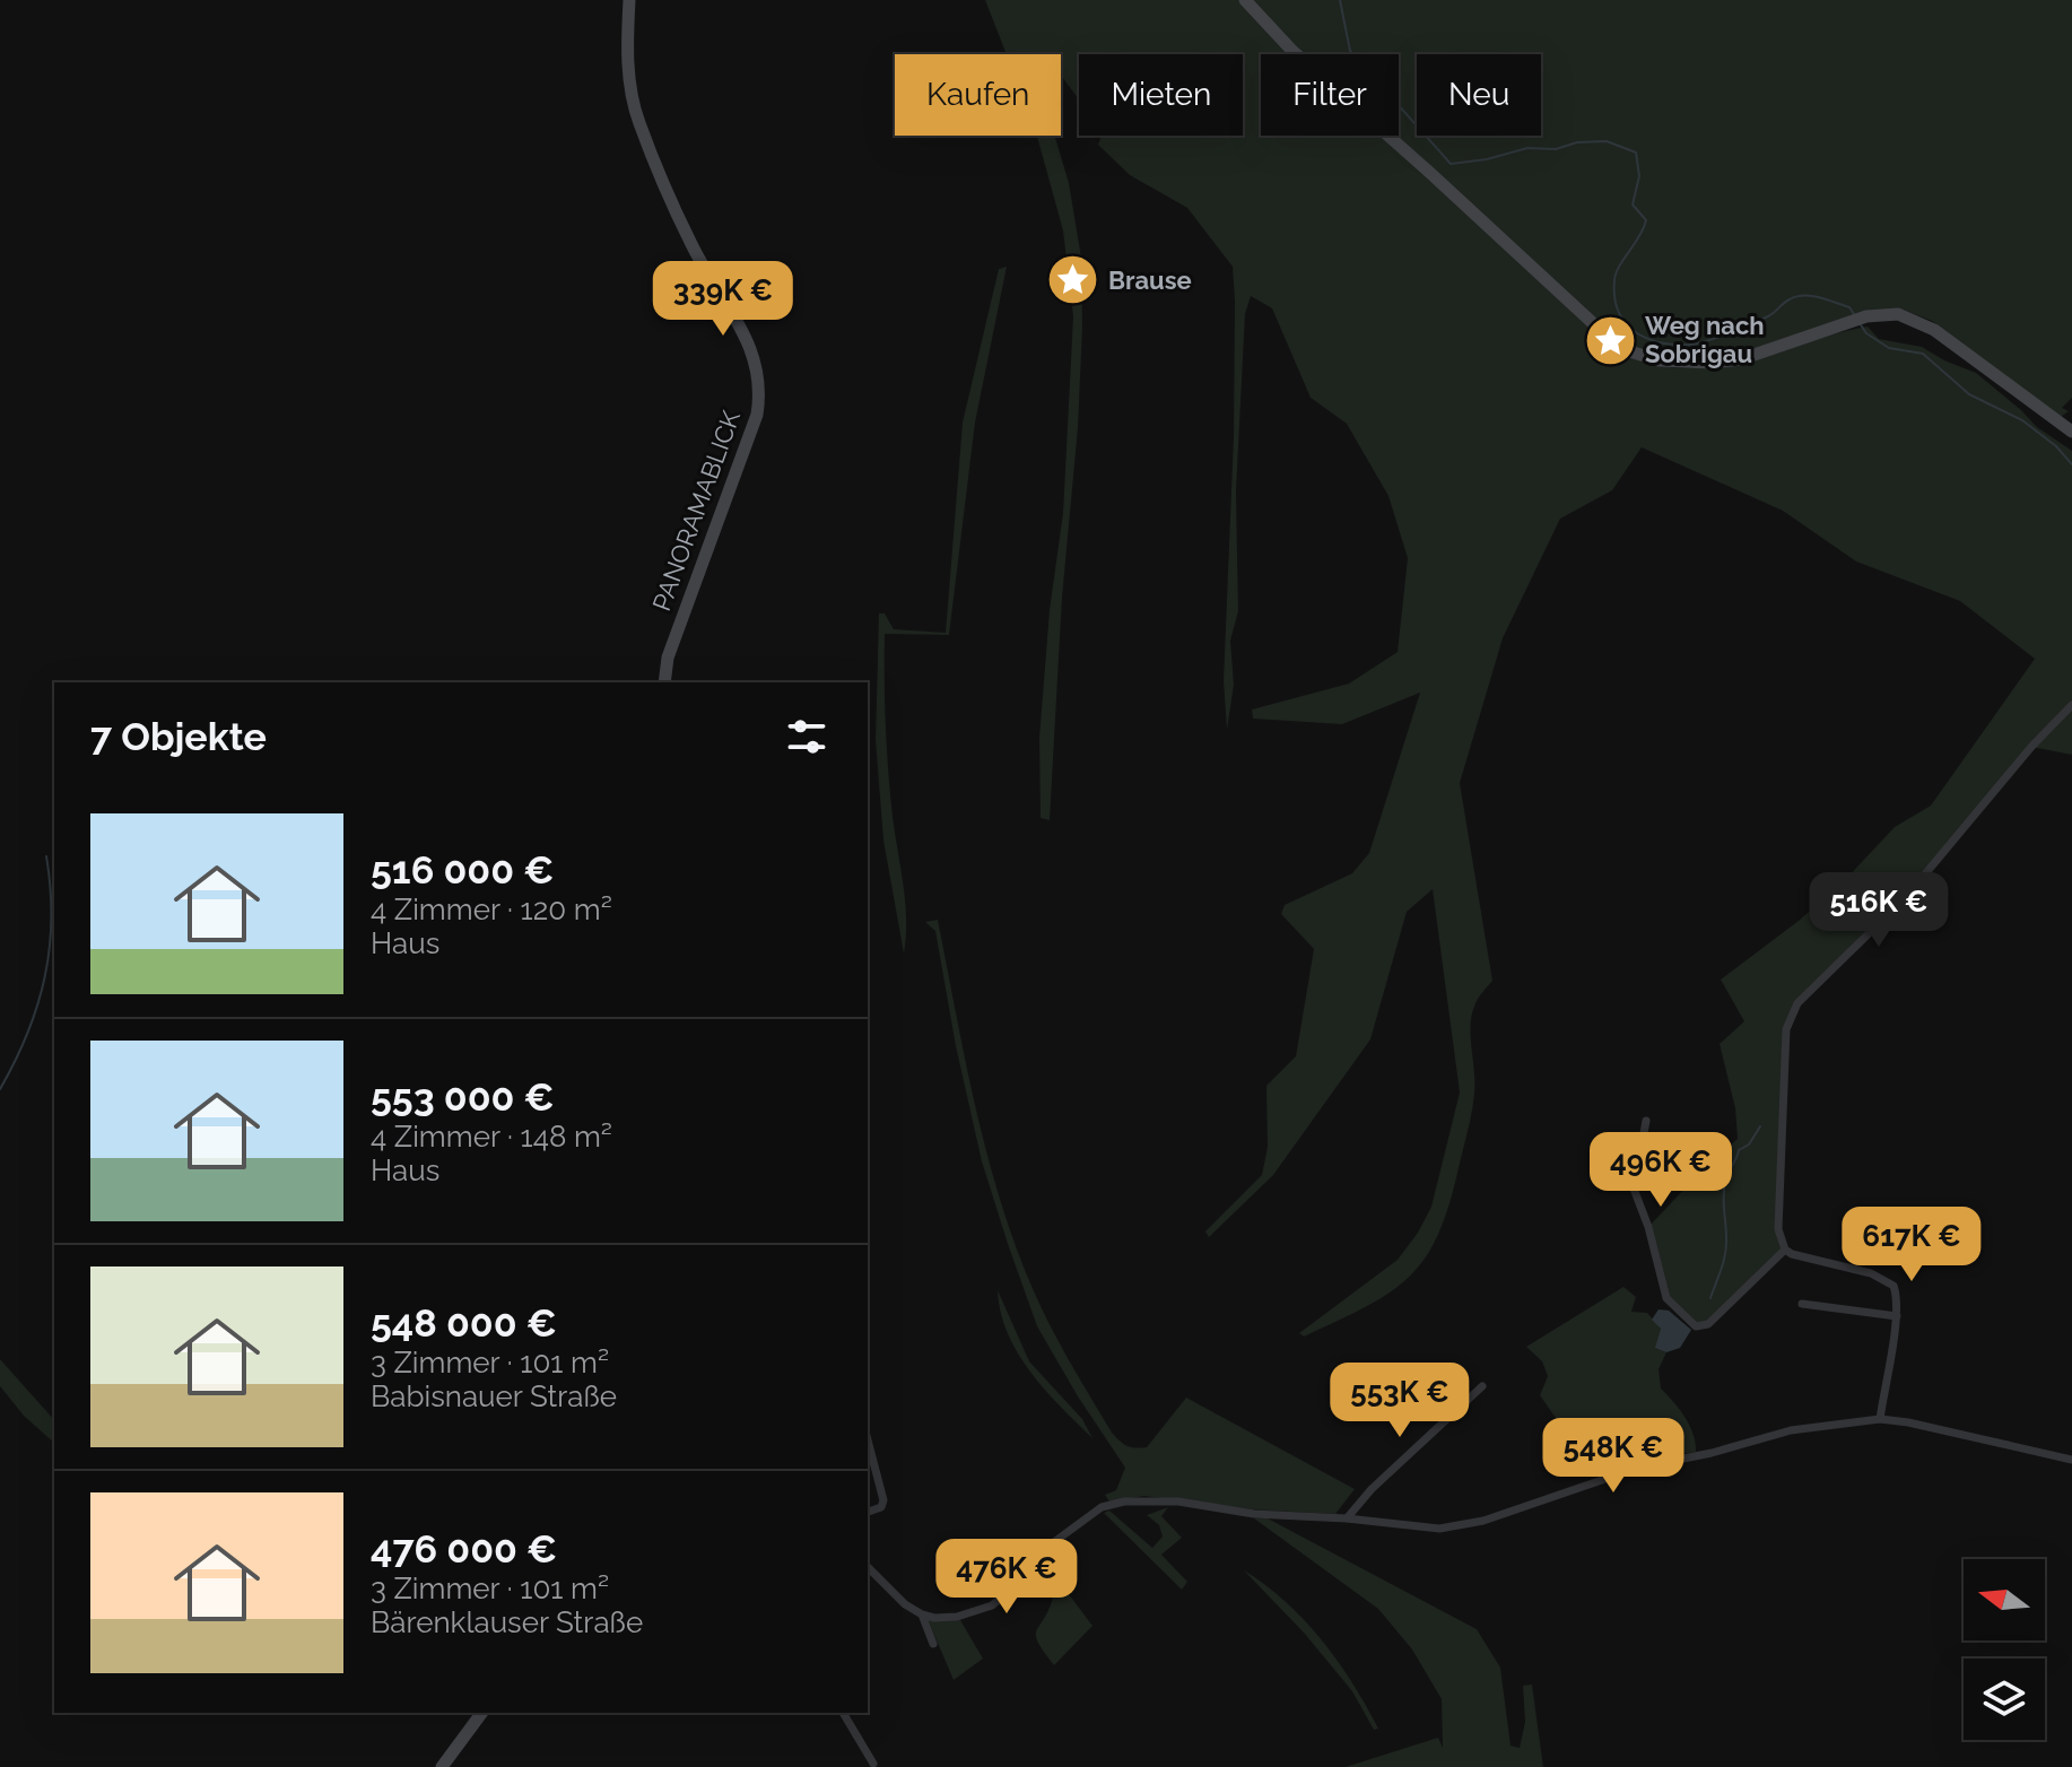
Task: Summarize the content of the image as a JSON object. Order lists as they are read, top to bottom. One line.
{"streets":{"main road":["PANORAMABLICK"]},"places":{"place":["Brause","Weg nach Sobrigau"]},"north":"left","page":{"chip":["Kaufen","Mieten","Filter","Neu"],"price":["339K €","516K €","496K €","617K €","553K €","548K €","476K €"],"heading":"7 Objekte","list":[{"name":"516 000 €","note":"4 Zimmer · 120 m² · Haus"},{"name":"553 000 €","note":"4 Zimmer · 148 m² · Haus"},{"name":"548 000 €","note":"3 Zimmer · 101 m² · Babisnauer Straße"},{"name":"476 000 €","note":"3 Zimmer · 101 m² · Bärenklauser Straße"}]}}
